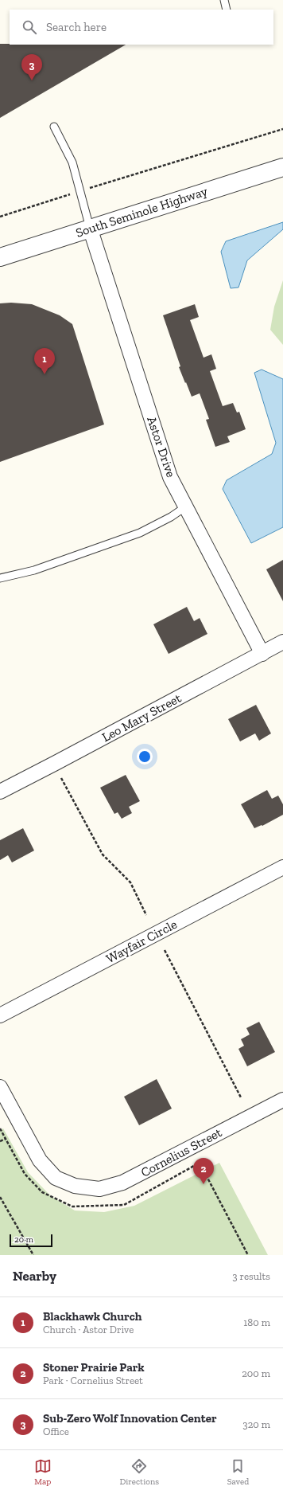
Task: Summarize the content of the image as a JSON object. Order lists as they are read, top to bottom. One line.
{"streets":{"street":["South Seminole Highway","Astor Drive","Leo Mary Street","Wayfair Circle","Cornelius Street"]},"crossings":[["South Seminole Highway","Astor Drive"],["Astor Drive","Leo Mary Street"]],"scale_bar":"20 m","page":{"search":"Search here","pins":["3","1","2"],"scale":"20 m","heading":["Nearby","3 results"],"list":[{"mark":"1","name":"Blackhawk Church","note":"Church · Astor Drive","value":"180 m"},{"mark":"2","name":"Stoner Prairie Park","note":"Park · Cornelius Street","value":"200 m"},{"mark":"3","name":"Sub-Zero Wolf Innovation Center","note":"Office","value":"320 m"}],"nav":["Map","Directions","Saved"]}}
